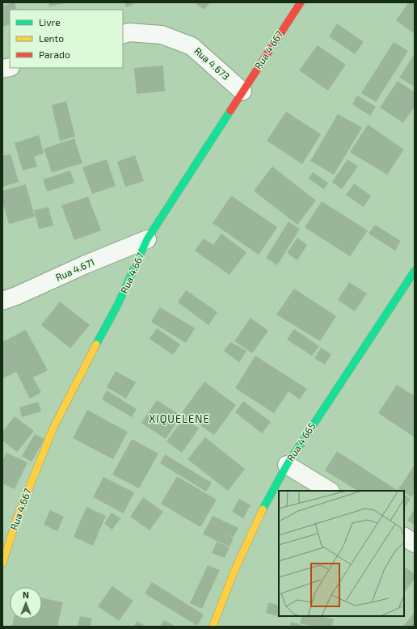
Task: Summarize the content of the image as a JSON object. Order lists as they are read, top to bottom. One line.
{"streets":{"street":["Rua 4.667","Rua 4.673","Rua 4.671","Rua 4.665"]},"crossings":[["Rua 4.667","Rua 4.673"],["Rua 4.667","Rua 4.671"]],"districts":["XIQUELENE"],"legend":["Livre","Lento","Parado"],"north":"top"}
